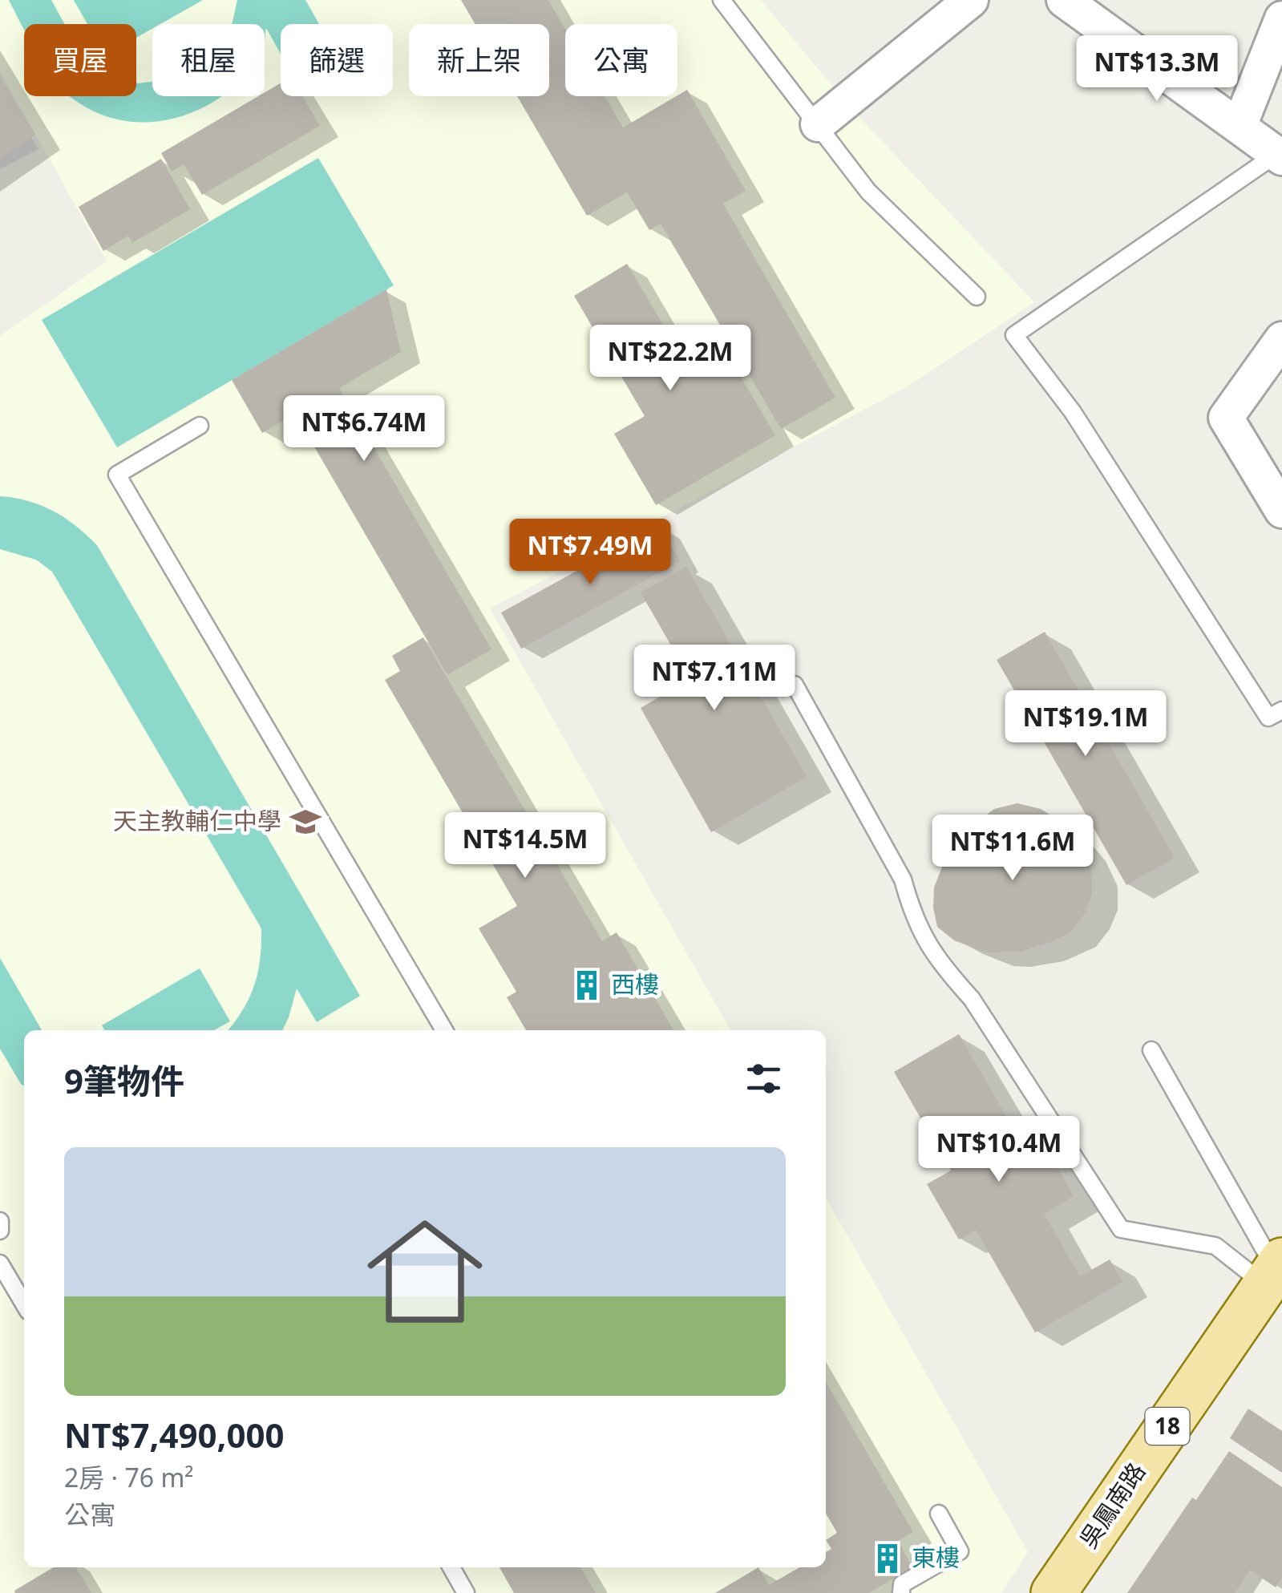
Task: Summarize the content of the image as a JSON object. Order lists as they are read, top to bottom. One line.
{"streets":{"main road":["18","吳鳳南路"]},"places":{"school or university":["天主教輔仁中學"],"building":["西樓","東樓"]},"page":{"chip":["買屋","租屋","篩選","新上架","公寓"],"price":["NT$13.3M","NT$22.2M","NT$6.74M","NT$7.49M","NT$7.11M","NT$19.1M","NT$14.5M","NT$11.6M","NT$10.4M"],"heading":"9筆物件","list":[{"name":"NT$7,490,000","note":"2房 · 76 m² · 公寓"}]}}
